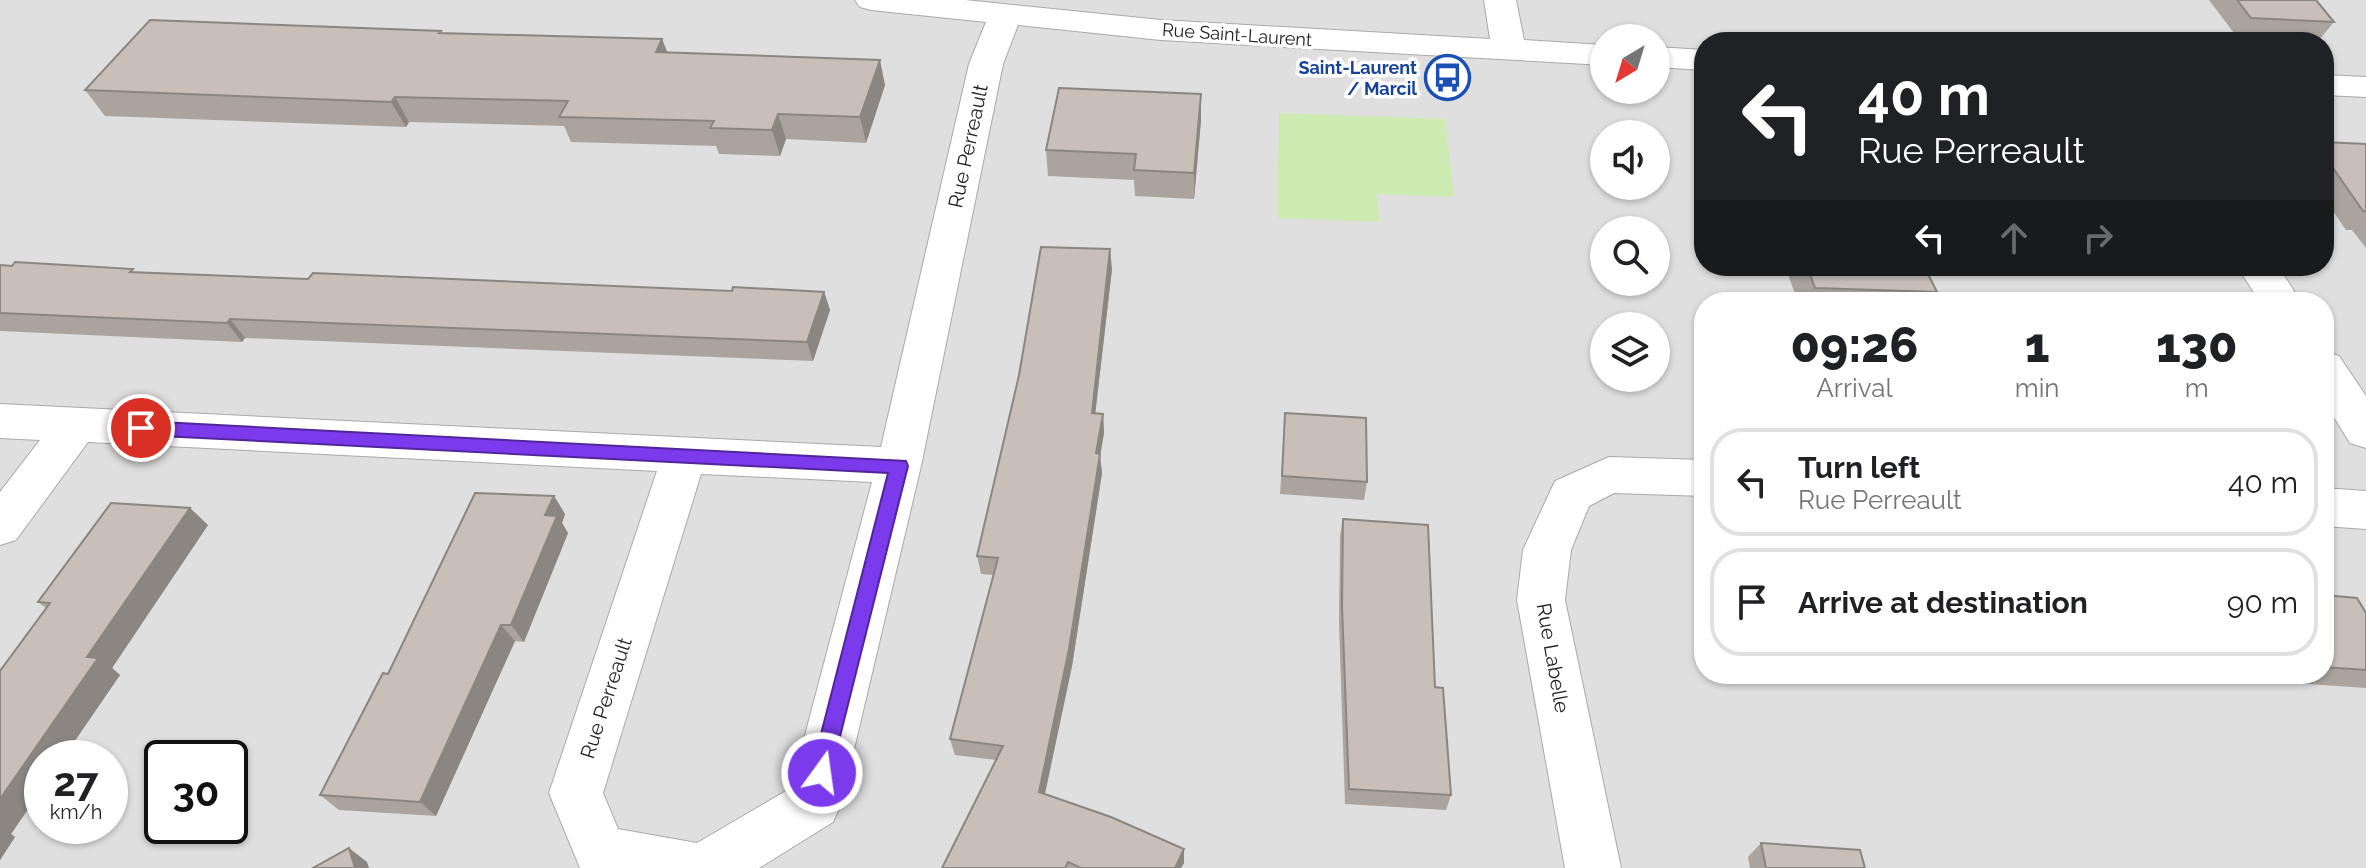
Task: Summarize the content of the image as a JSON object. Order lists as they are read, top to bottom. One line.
{"streets":{"street":["Rue Saint-Laurent","Rue Perreault","Rue Labelle"]},"crossings":[["Rue Saint-Laurent","Rue Perreault"]],"places":{"bus stop":["Saint-Laurent / Marcil"]},"north":"bottom left","page":{"turn":["40 m","Rue Perreault"],"eta":["09:26","Arrival","1","min","130","m"],"list":[{"name":"Turn left","note":"Rue Perreault","value":"40 m"},{"name":"Arrive at destination","value":"90 m"}],"speed":"27 km/h","limit":"30"}}
